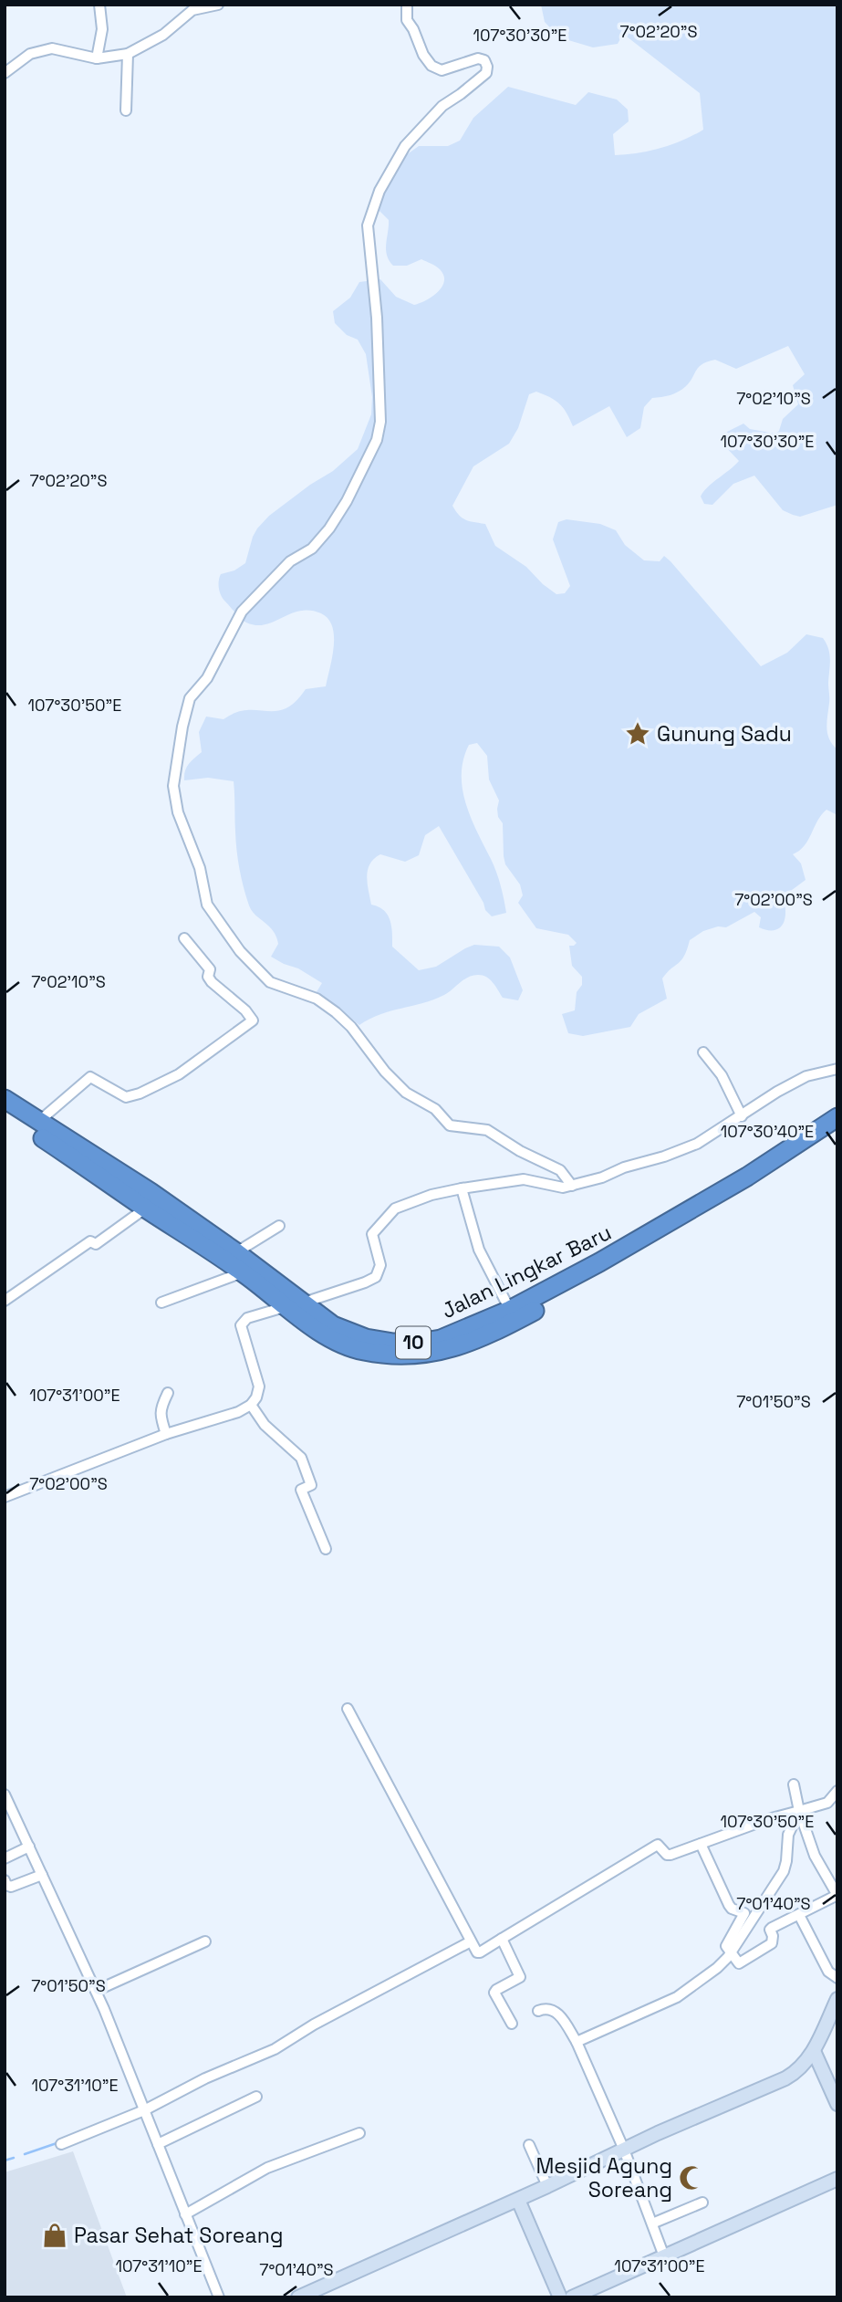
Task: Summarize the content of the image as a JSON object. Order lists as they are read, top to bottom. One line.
{"streets":{"highway":["Jalan Lingkar Baru","10"]},"places":{"place":["Gunung Sadu"],"mosque":["Mesjid Agung Soreang"],"shop":["Pasar Sehat Soreang"]},"coordinates":["7°02'20\"S","107°30'30\"E","7°02'10\"S","107°30'50\"E","7°02'00\"S","107°30'40\"E","107°31'00\"E","7°01'50\"S","7°01'40\"S","107°31'10\"E"]}
